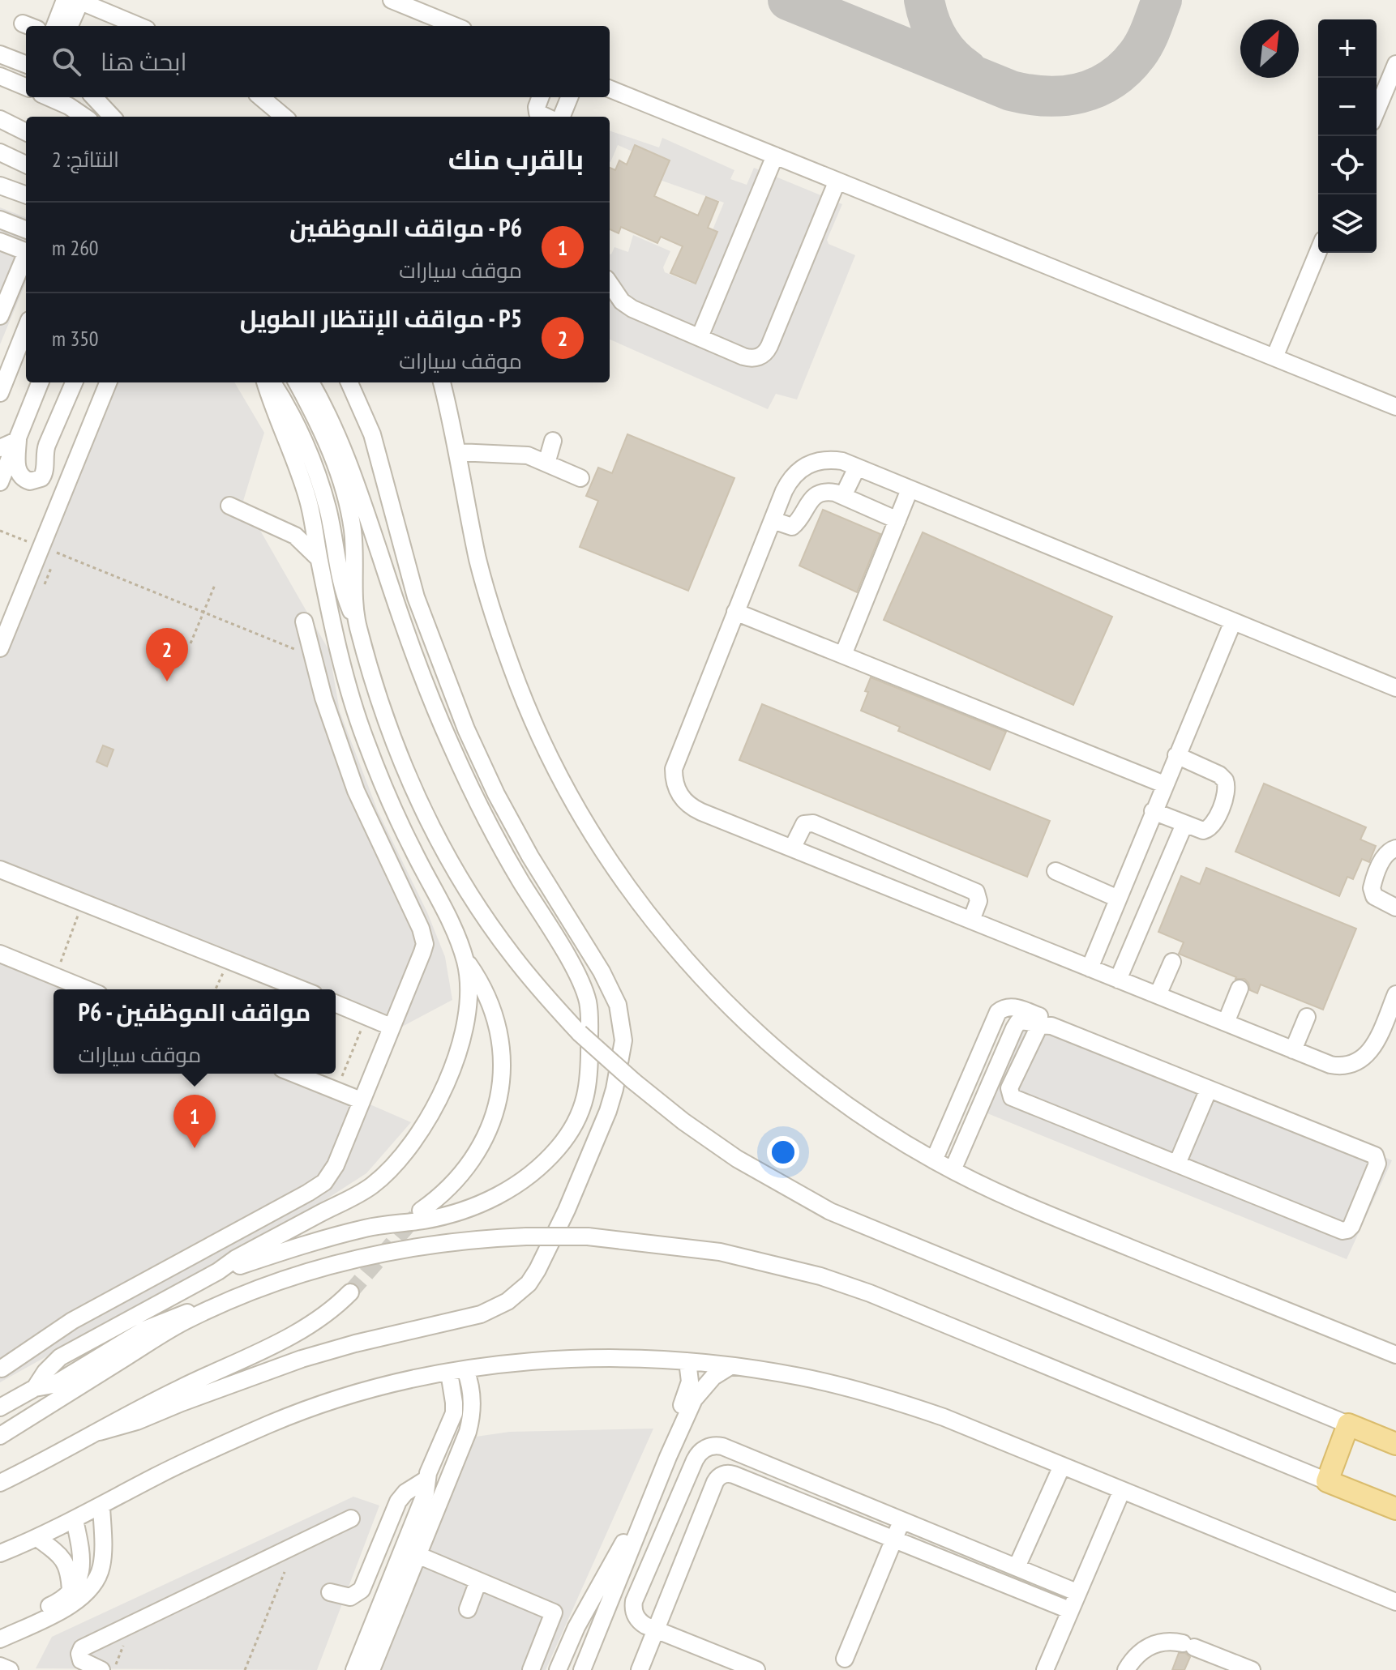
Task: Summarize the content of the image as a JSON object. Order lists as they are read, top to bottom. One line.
{"north":"top right","page":{"map_buttons":["+","−"],"search":"ابحث هنا","heading":["بالقرب منك","النتائج: 2"],"list":[{"mark":"1","name":"P6 - مواقف الموظفين","note":"موقف سيارات","value":"260 m"},{"mark":"2","name":"P5 - مواقف الإنتظار الطويل","note":"موقف سيارات","value":"350 m"}],"pins":["2","1"],"popup":["P6 - مواقف الموظفين","موقف سيارات"]}}
